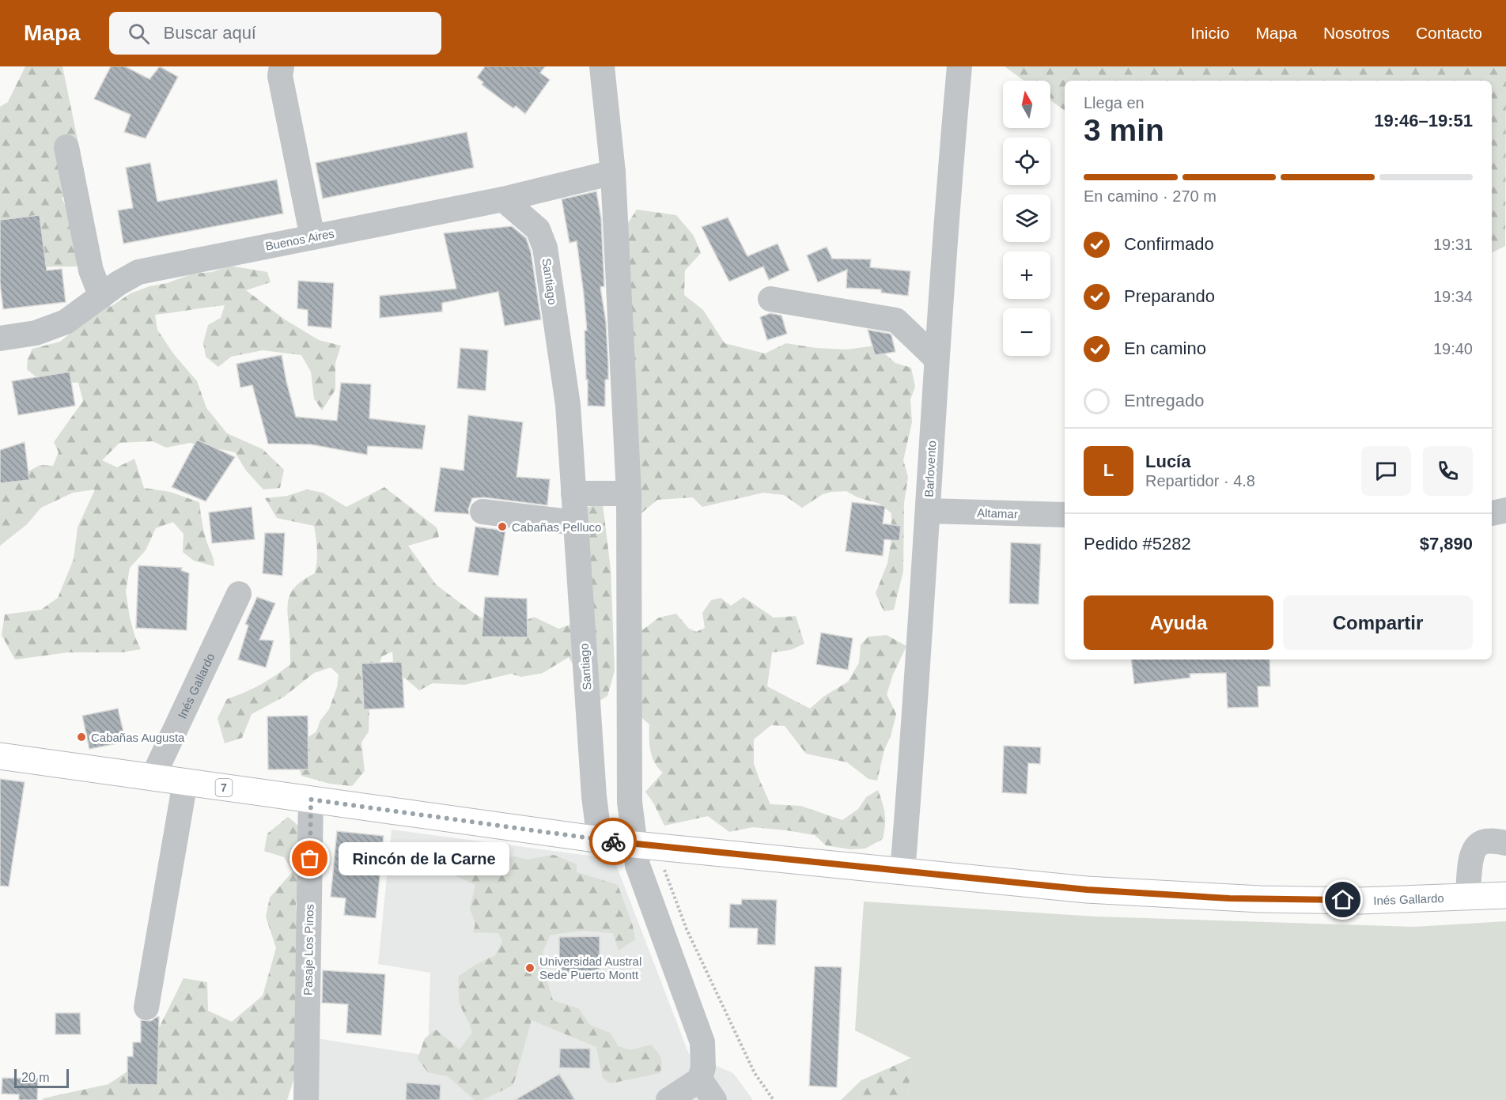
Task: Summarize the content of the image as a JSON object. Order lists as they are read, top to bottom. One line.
{"streets":{"highway":["Inés Gallardo","7"],"street":["Buenos Aires","Santiago","Barlovento","Altamar","Pasaje Los Pinos"]},"crossings":[["Buenos Aires","Santiago"],["Santiago","Inés Gallardo"],["Barlovento","Altamar"],["Barlovento","Inés Gallardo"],["Inés Gallardo","Pasaje Los Pinos"]],"places":["Cabañas Pelluco","Cabañas Augusta","Rincón de la Carne","Universidad Austral Sede Puerto Montt"],"scale_bar":"20 m","north":"top","page":{"header":"Mapa","search":"Buscar aquí","nav":["Inicio","Mapa","Nosotros","Contacto"],"map_buttons":["+","−"],"heading":["3 min","Llega en","19:46–19:51"],"panel":["Lucía","Repartidor · 4.8","Pedido #5282","$7,890"],"bar":"En camino · 270 m","list":[["Confirmado","19:31"],["Preparando","19:34"],["En camino","19:40"],"Entregado"],"round":"L","buttons":["Ayuda","Compartir"],"bubble":"Rincón de la Carne","scale":"20 m"}}
